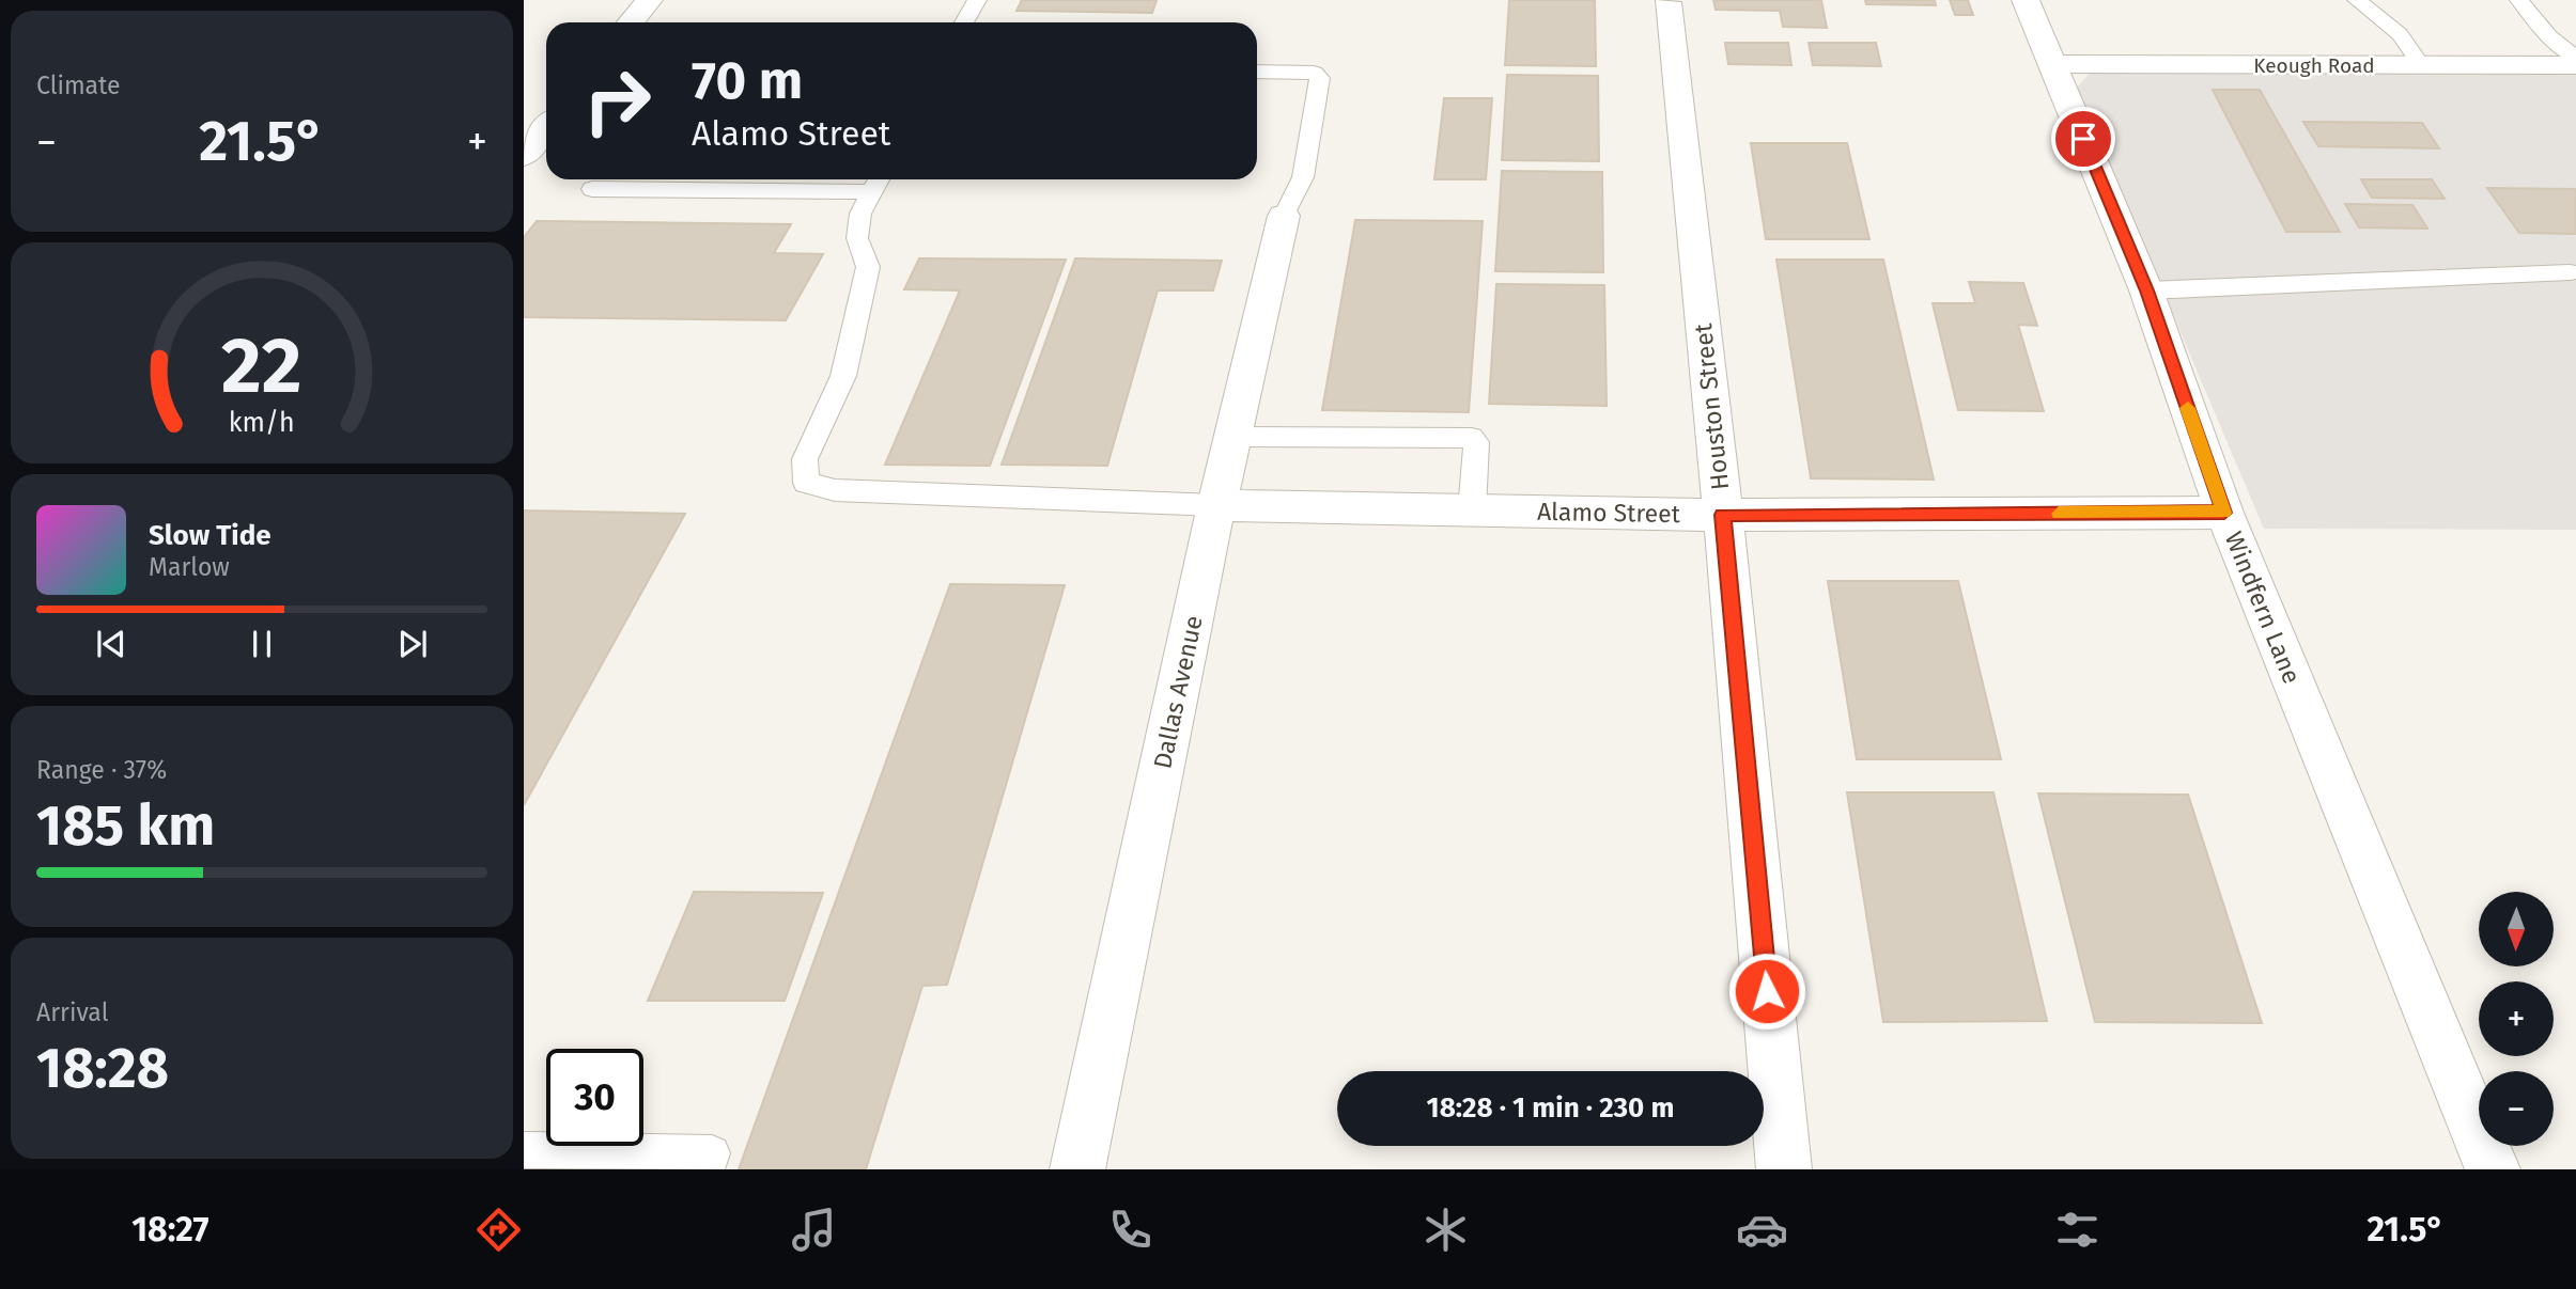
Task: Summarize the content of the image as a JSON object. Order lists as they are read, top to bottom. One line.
{"streets":{"street":["Keough Road","Houston Street","Alamo Street","Windfern Lane","Dallas Avenue"]},"crossings":[["Keough Road","Windfern Lane"],["Houston Street","Alamo Street"],["Alamo Street","Windfern Lane"],["Alamo Street","Dallas Avenue"]],"north":"bottom","page":{"tile":["Climate",["Range · 37%","185 km"],["Arrival","18:28"]],"turn":["70 m","Alamo Street"],"heat":["−","21.5°","+"],"song":["Slow Tide","Marlow"],"map_buttons":["+","−"],"limit":"30","trip":"18:28 · 1 min · 230 m","tabs":["18:27","21.5°"],"gauge":["22","km/h"]}}
